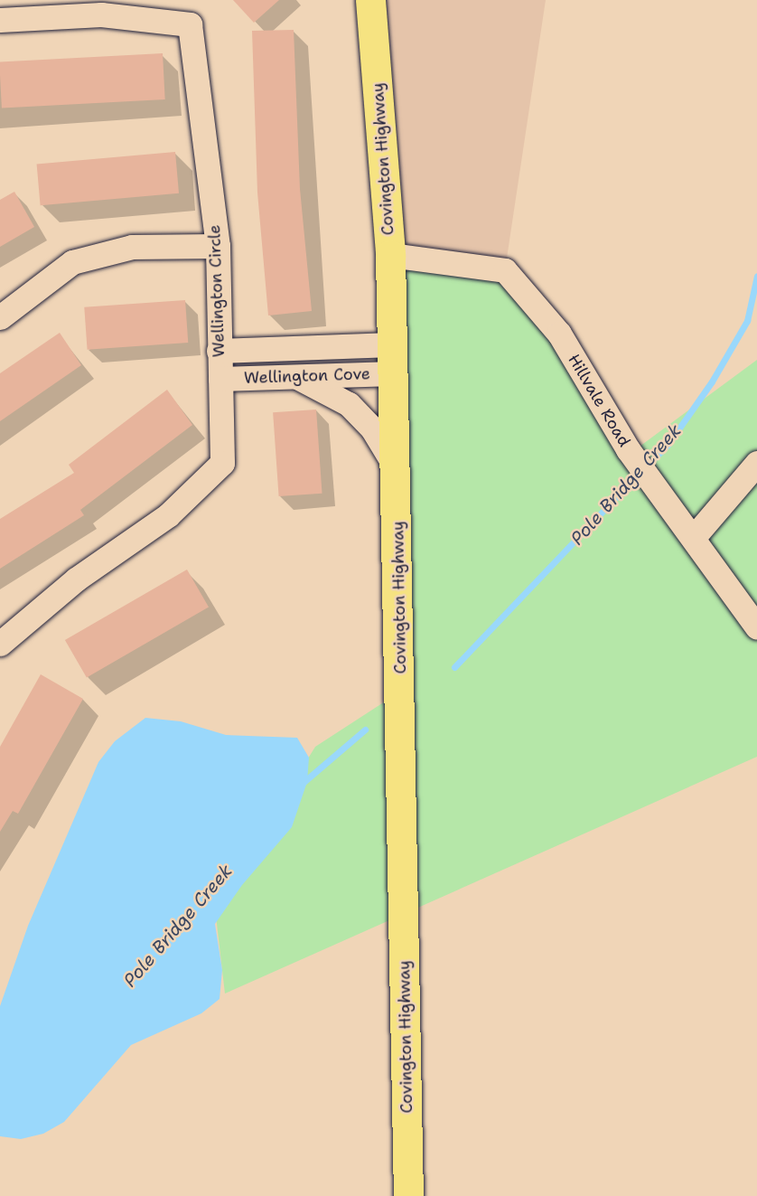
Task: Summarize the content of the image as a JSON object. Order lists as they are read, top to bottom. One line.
{"streets":{"main road":["Covington Highway"],"street":["Wellington Circle","Wellington Cove","Hillvale Road"]},"crossings":[["Covington Highway","Wellington Cove"],["Covington Highway","Hillvale Road"],["Wellington Circle","Wellington Cove"]],"water":["Pole Bridge Creek"]}
